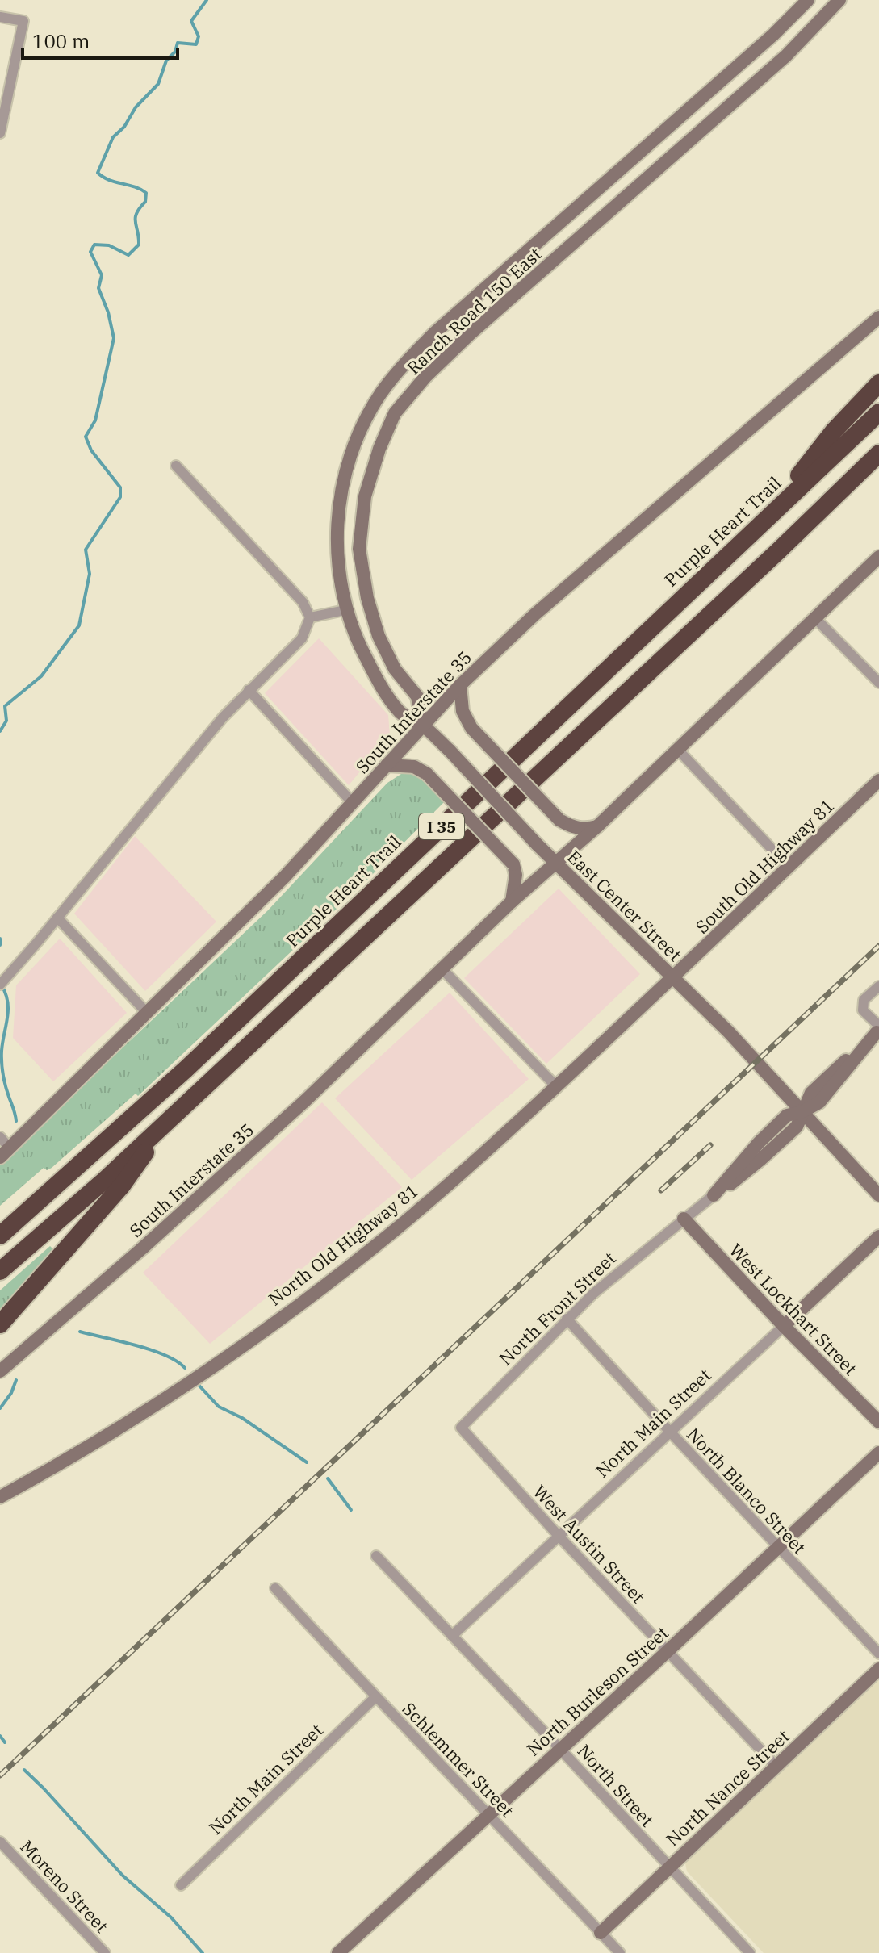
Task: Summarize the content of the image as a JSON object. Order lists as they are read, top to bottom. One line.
{"streets":{"highway":["Purple Heart Trail","I 35"],"main road":["Ranch Road 150 East","South Interstate 35","South Old Highway 81","East Center Street","North Old Highway 81","North Front Street","West Lockhart Street","North Main Street","North Burleson Street","North Nance Street"],"street":["North Blanco Street","West Austin Street","Schlemmer Street","North Street","Moreno Street"]},"crossings":[["Ranch Road 150 East","South Interstate 35"],["Ranch Road 150 East","East Center Street"],["South Interstate 35","East Center Street"],["South Old Highway 81","East Center Street"],["South Old Highway 81","North Old Highway 81"],["East Center Street","North Old Highway 81"],["East Center Street","North Front Street"],["North Front Street","West Lockhart Street"],["North Front Street","North Blanco Street"],["North Front Street","West Austin Street"],["West Lockhart Street","North Main Street"],["North Main Street","North Blanco Street"],["North Main Street","West Austin Street"],["North Main Street","Schlemmer Street"],["North Main Street","North Street"],["North Blanco Street","North Burleson Street"],["West Austin Street","North Burleson Street"],["West Austin Street","North Nance Street"],["North Burleson Street","Schlemmer Street"],["North Burleson Street","North Street"],["Schlemmer Street","North Nance Street"],["North Street","North Nance Street"]],"scale_bar":"100 m"}
